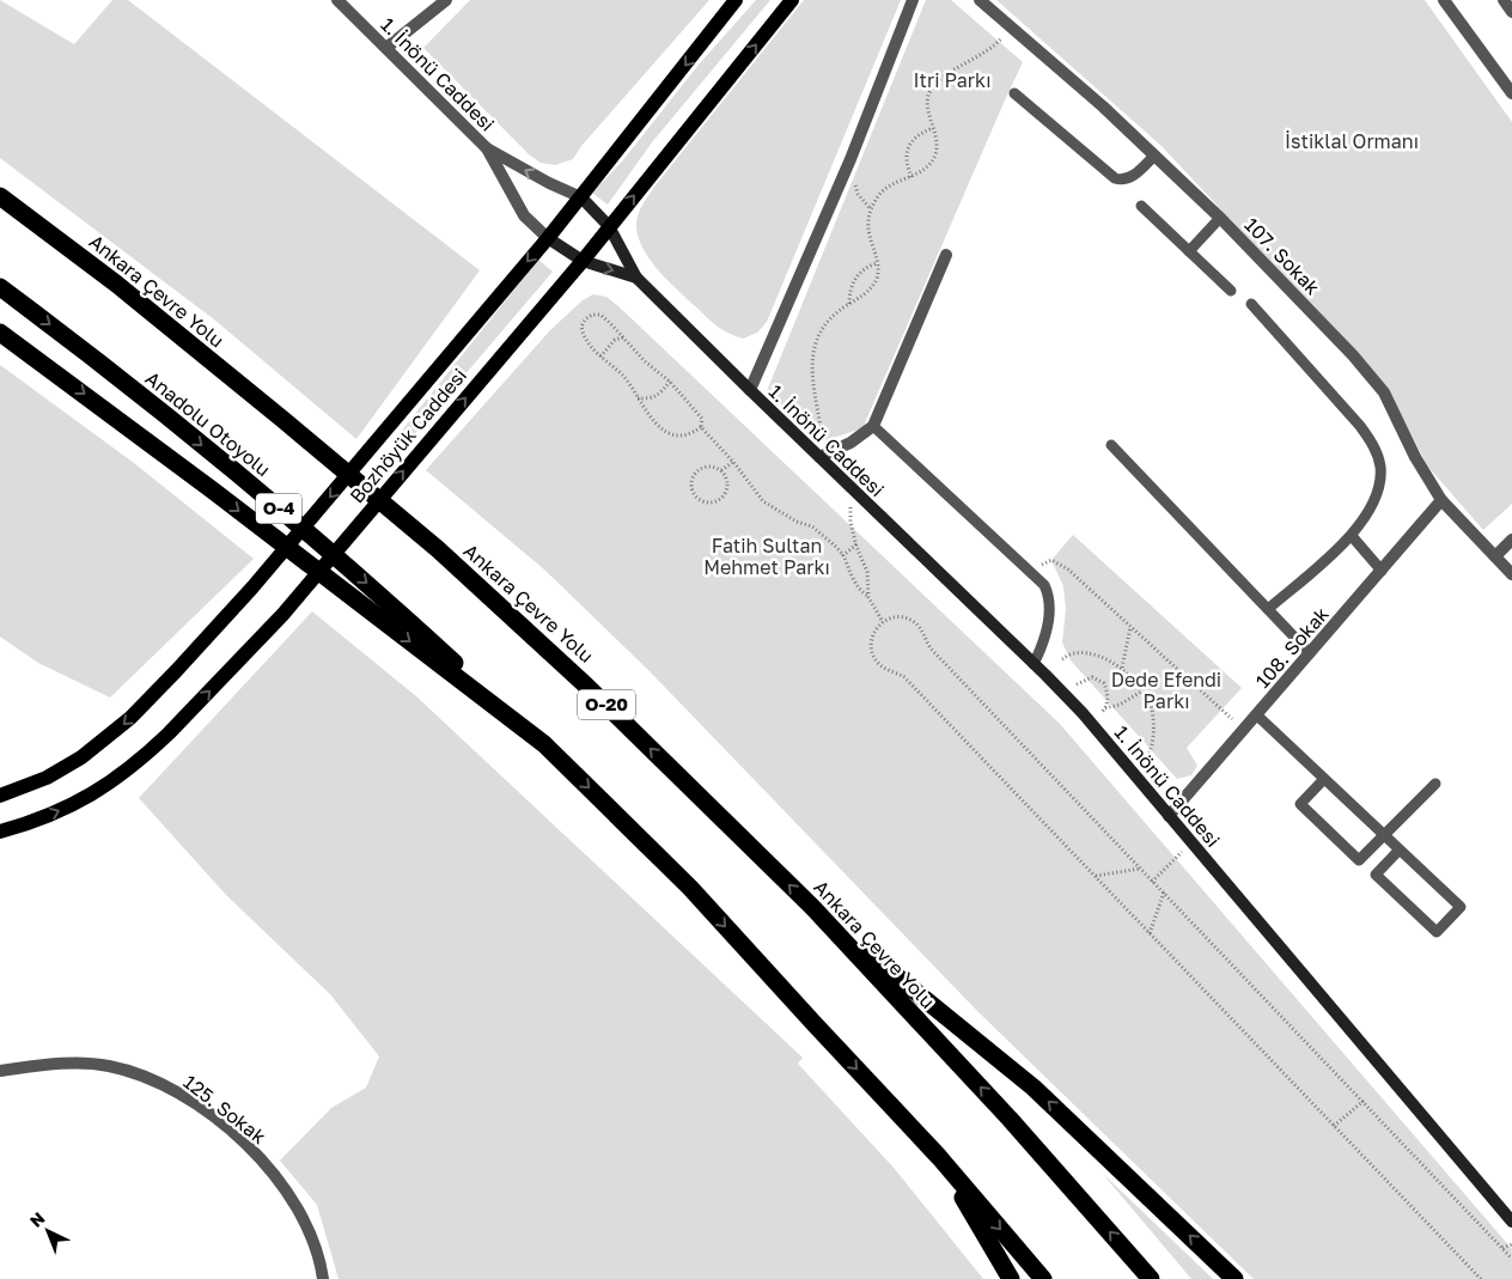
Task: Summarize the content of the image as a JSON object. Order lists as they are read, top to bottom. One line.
{"streets":{"highway":["Ankara Çevre Yolu","Anadolu Otoyolu","O-4","O-20"],"main road":["Bozhöyük Caddesi"],"street":["1. İnönü Caddesi","107. Sokak","108. Sokak","125. Sokak"]},"crossings":[["1. İnönü Caddesi","Bozhöyük Caddesi"],["1. İnönü Caddesi","108. Sokak"],["107. Sokak","108. Sokak"]],"parks":["Itri Parkı","İstiklal Ormanı","Fatih Sultan Mehmet Parkı","Dede Efendi Parkı"],"north":"top left"}
